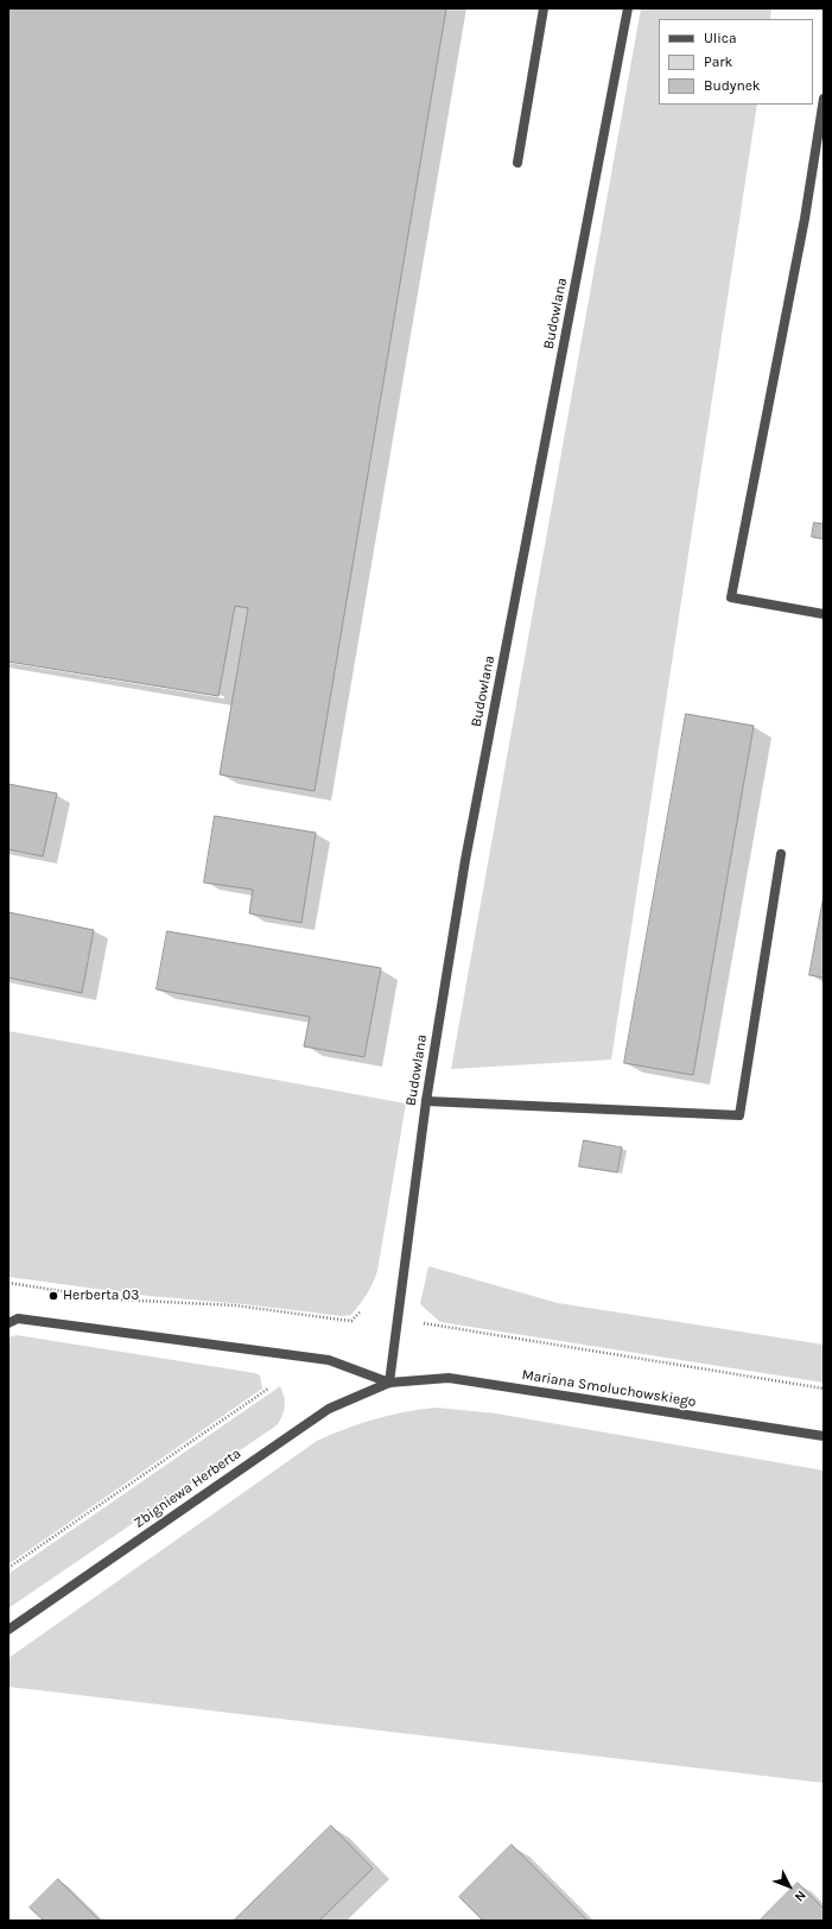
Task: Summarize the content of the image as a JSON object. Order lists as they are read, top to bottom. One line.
{"streets":{"street":["Budowlana","Mariana Smoluchowskiego","Zbigniewa Herberta"]},"crossings":[["Budowlana","Mariana Smoluchowskiego"],["Budowlana","Zbigniewa Herberta"],["Mariana Smoluchowskiego","Zbigniewa Herberta"]],"places":["Herberta 03"],"legend":["Ulica","Park","Budynek"],"north":"bottom right"}
